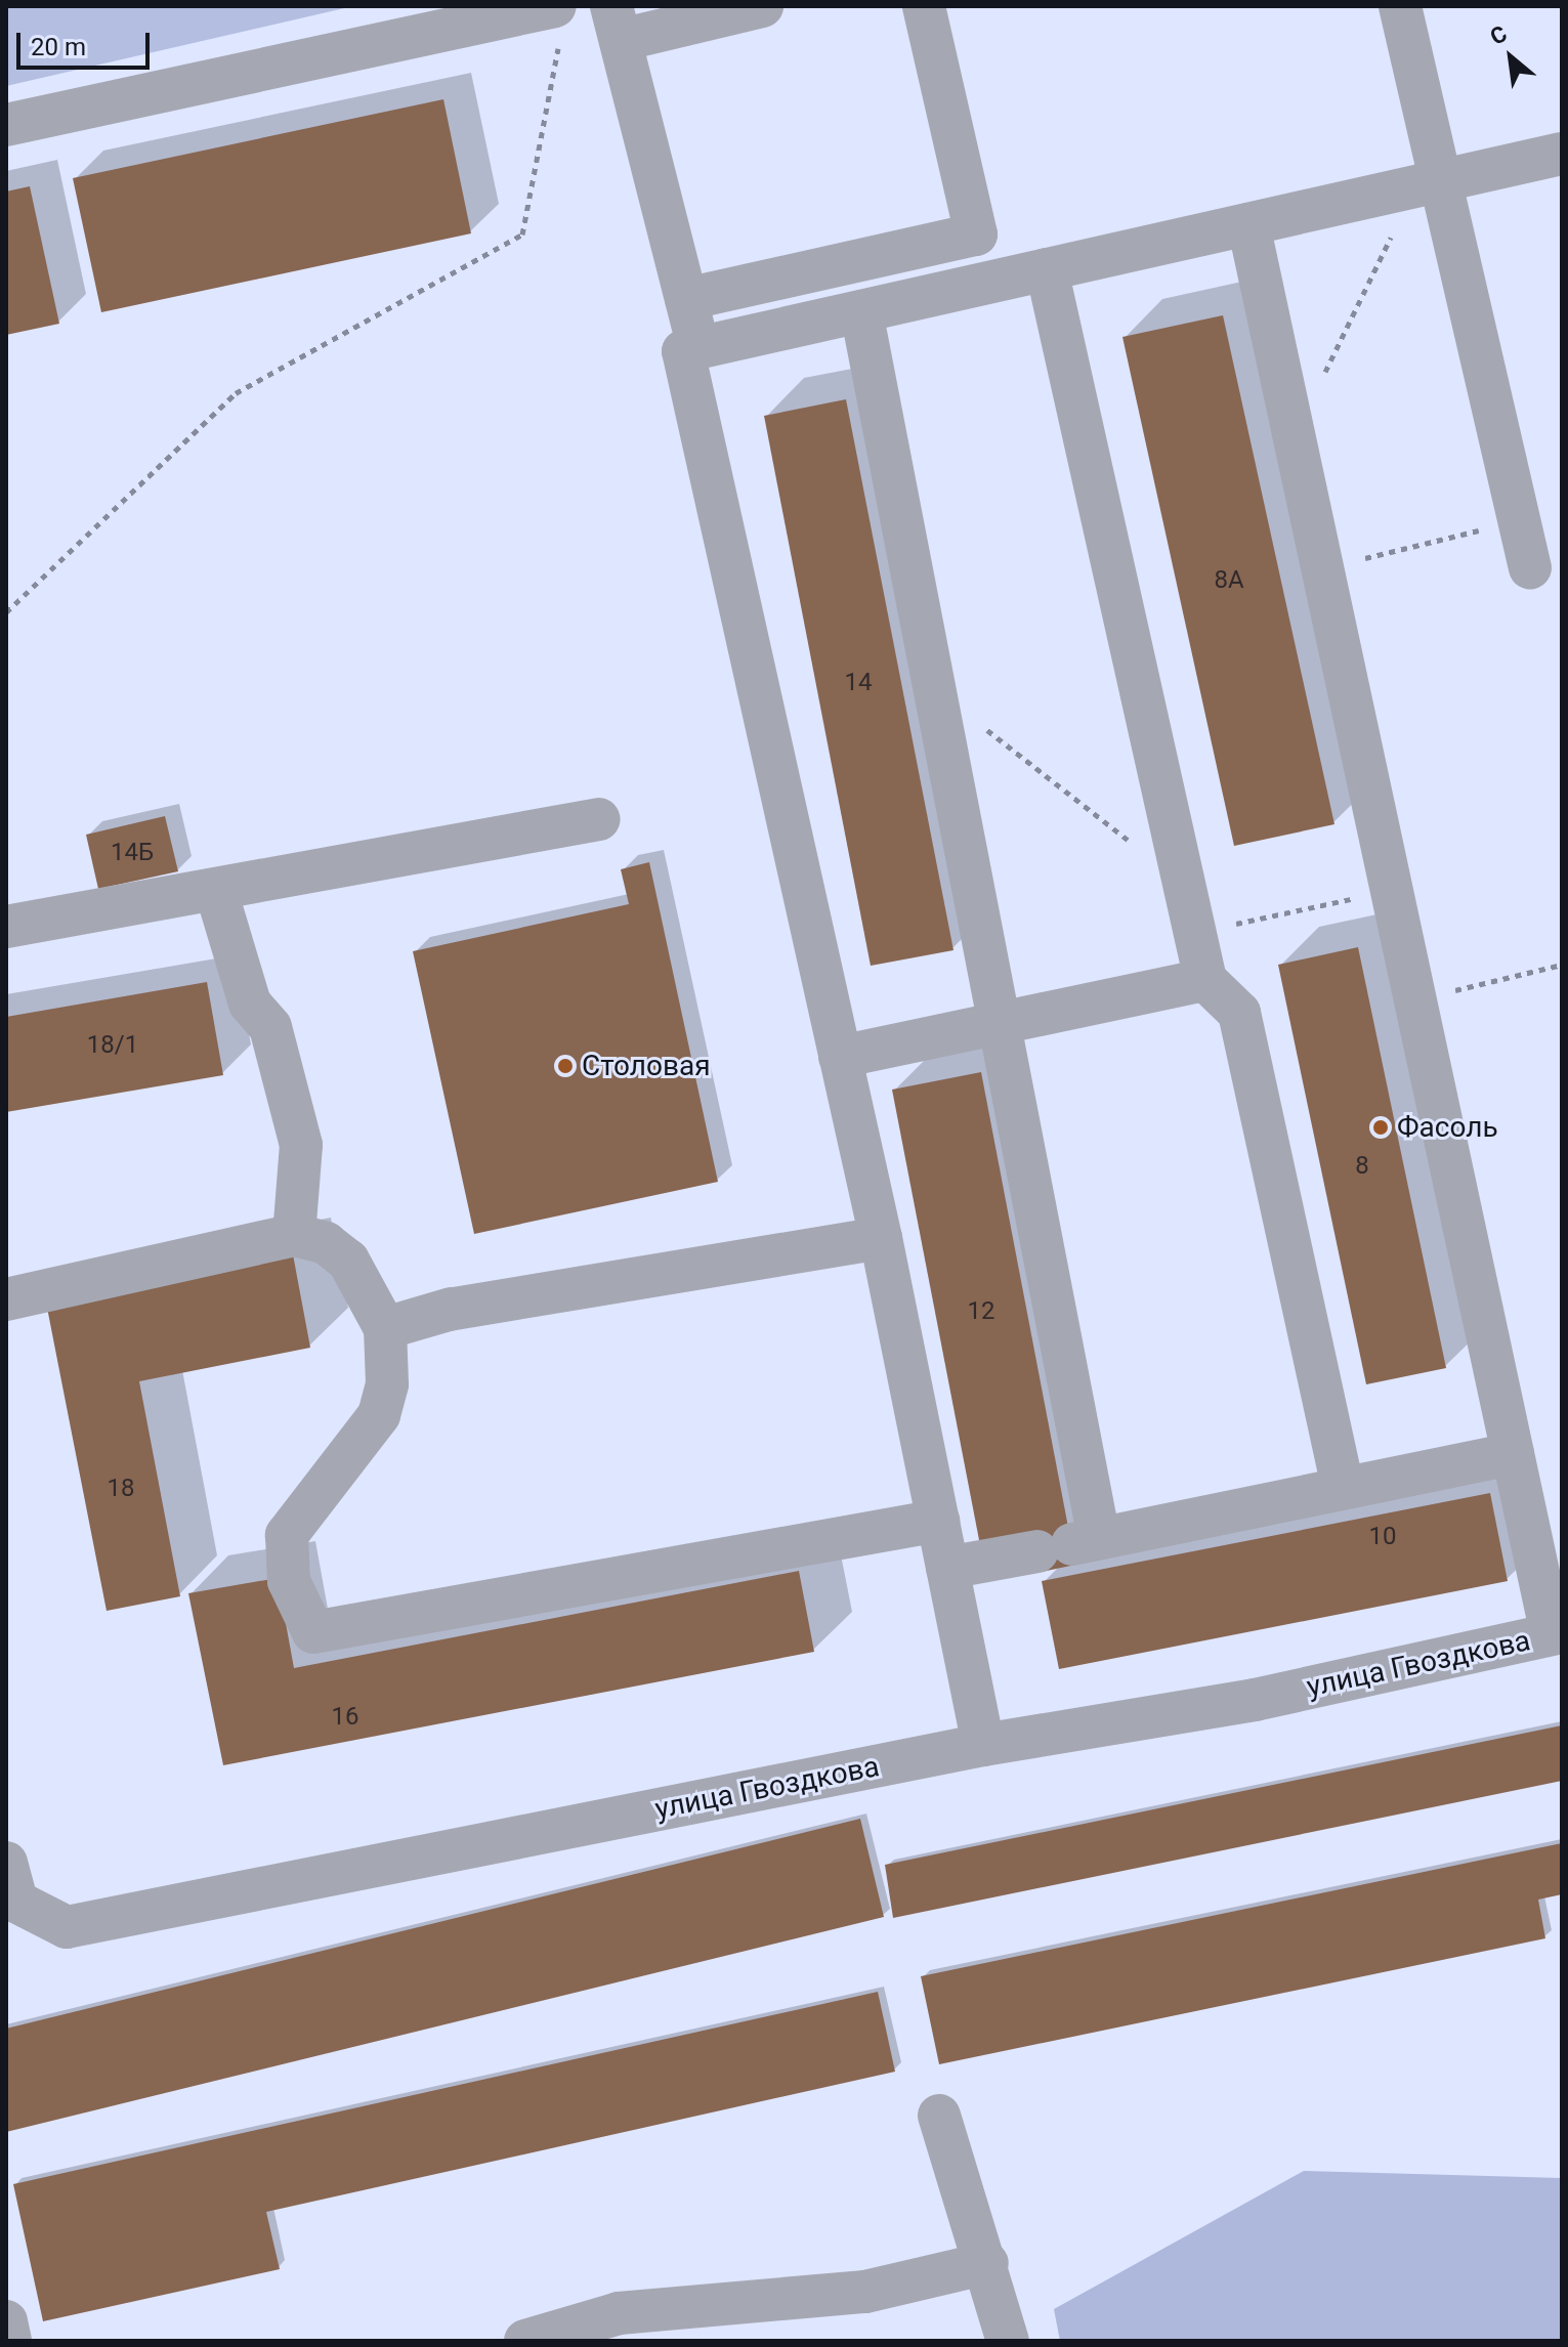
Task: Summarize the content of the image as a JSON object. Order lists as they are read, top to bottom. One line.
{"streets":{"street":["улица Гвоздкова"]},"places":["Столовая","Фасоль"],"house_numbers":["8А","14","14Б","18/1","8","12","18","10","16"],"scale_bar":"20 m","north":"top left"}
